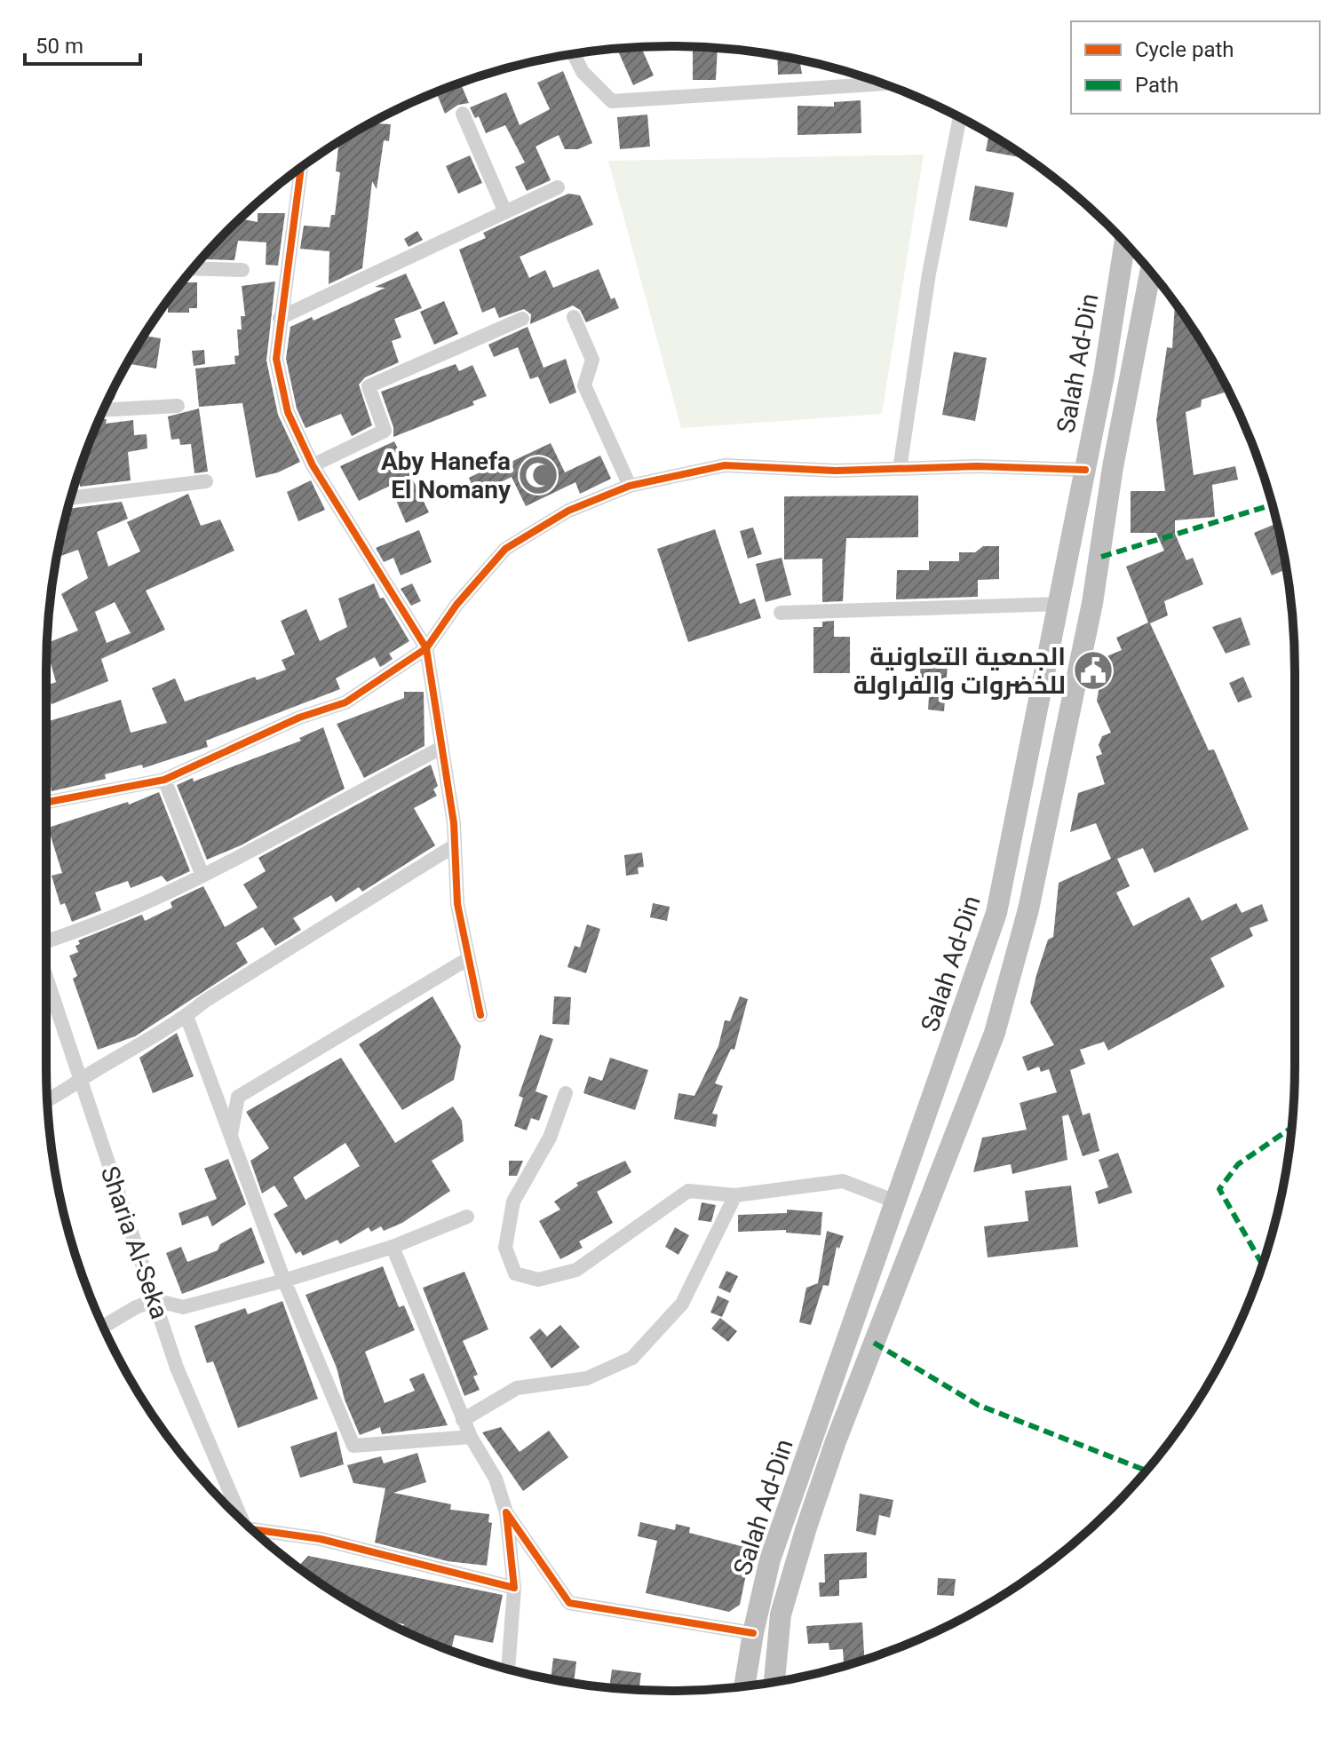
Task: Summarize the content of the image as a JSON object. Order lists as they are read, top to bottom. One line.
{"streets":{"highway":["Salah Ad-Din"],"street":["Sharia Al-Seka"]},"places":{"mosque":["Aby Hanefa El Nomany"],"public building":["الجمعية التعاونية للخضروات والفراولة"]},"legend":["Cycle path","Path"],"scale_bar":"50 m"}
